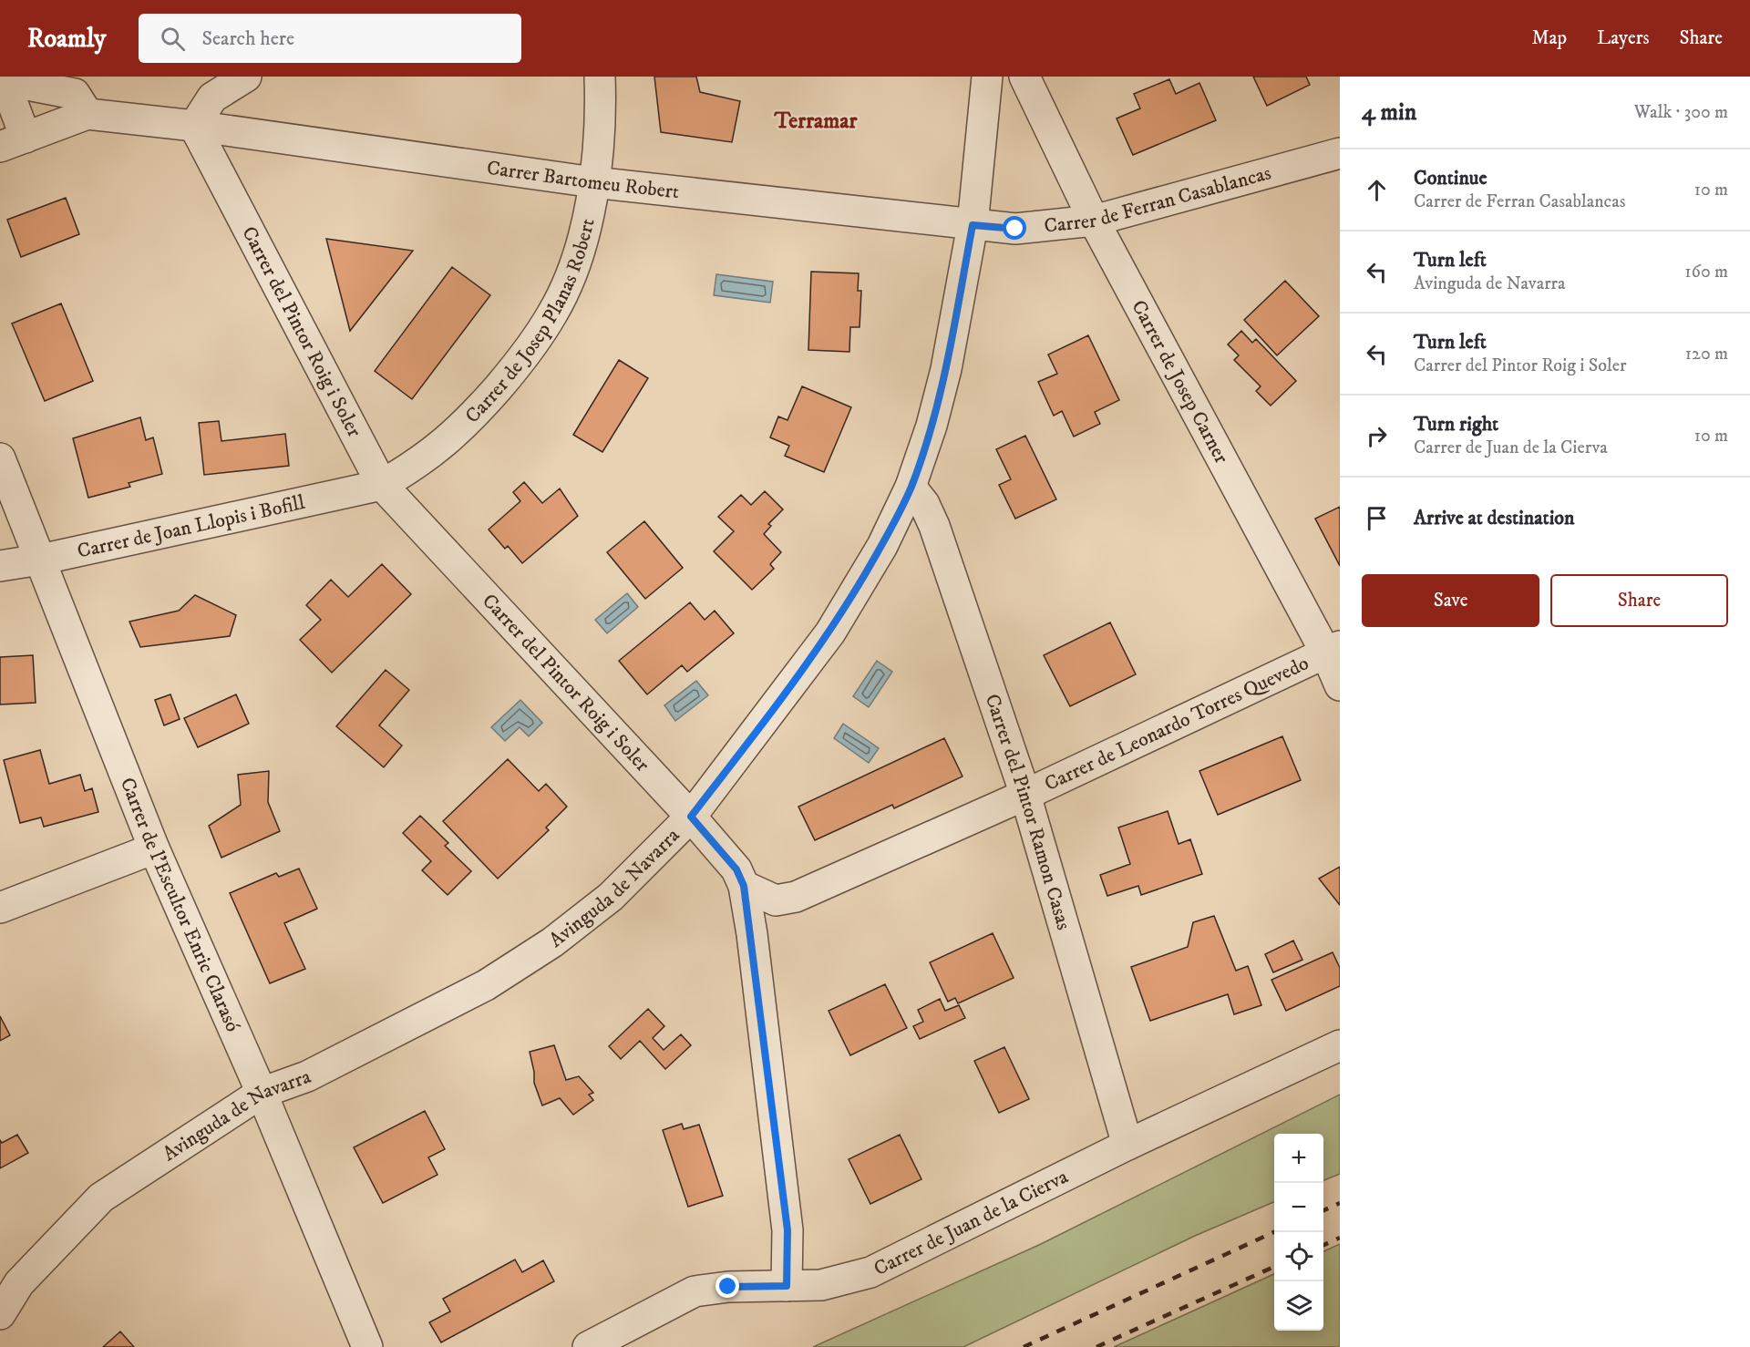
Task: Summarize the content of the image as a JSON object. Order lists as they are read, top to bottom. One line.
{"streets":{"street":["Carrer Bartomeu Robert","Carrer de Ferran Casablancas","Carrer de Josep Planas Robert","Carrer del Pintor Roig i Soler","Carrer de Josep Carner","Carrer de Joan Llopis i Bofill","Carrer de Leonardo Torres Quevedo","Carrer del Pintor Ramon Casas","Avinguda de Navarra","Carrer de l'Escultor Enric Clarasó","Carrer de Juan de la Cierva"]},"crossings":[["Carrer Bartomeu Robert","Carrer de Ferran Casablancas"],["Carrer Bartomeu Robert","Carrer de Josep Planas Robert"],["Carrer Bartomeu Robert","Carrer del Pintor Roig i Soler"],["Carrer Bartomeu Robert","Avinguda de Navarra"],["Carrer de Ferran Casablancas","Carrer de Josep Carner"],["Carrer de Ferran Casablancas","Avinguda de Navarra"],["Carrer de Josep Planas Robert","Carrer del Pintor Roig i Soler"],["Carrer de Josep Planas Robert","Carrer de Joan Llopis i Bofill"],["Carrer del Pintor Roig i Soler","Carrer de Joan Llopis i Bofill"],["Carrer del Pintor Roig i Soler","Carrer de Leonardo Torres Quevedo"],["Carrer del Pintor Roig i Soler","Avinguda de Navarra"],["Carrer del Pintor Roig i Soler","Carrer de Juan de la Cierva"],["Carrer de Josep Carner","Carrer de Leonardo Torres Quevedo"],["Carrer de Joan Llopis i Bofill","Carrer de l'Escultor Enric Clarasó"],["Carrer de Leonardo Torres Quevedo","Carrer del Pintor Ramon Casas"],["Carrer del Pintor Ramon Casas","Avinguda de Navarra"],["Carrer del Pintor Ramon Casas","Carrer de Juan de la Cierva"],["Avinguda de Navarra","Carrer de l'Escultor Enric Clarasó"]],"districts":["Terramar"],"page":{"header":"Roamly","search":"Search here","nav":["Map","Layers","Share"],"heading":["4 min","Walk · 300 m"],"list":[["Continue","Carrer de Ferran Casablancas","10 m"],["Turn left","Avinguda de Navarra","160 m"],["Turn left","Carrer del Pintor Roig i Soler","120 m"],["Turn right","Carrer de Juan de la Cierva","10 m"],"Arrive at destination"],"buttons":["Save","Share"],"map_buttons":["+","−"]}}
